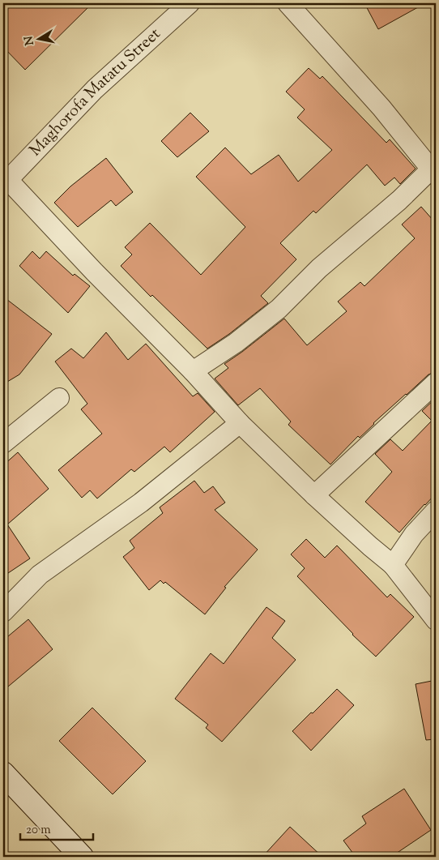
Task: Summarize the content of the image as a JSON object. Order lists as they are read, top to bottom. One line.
{"streets":{"street":["Maghorofa Matatu Street"]},"scale_bar":"20 m","north":"left"}
